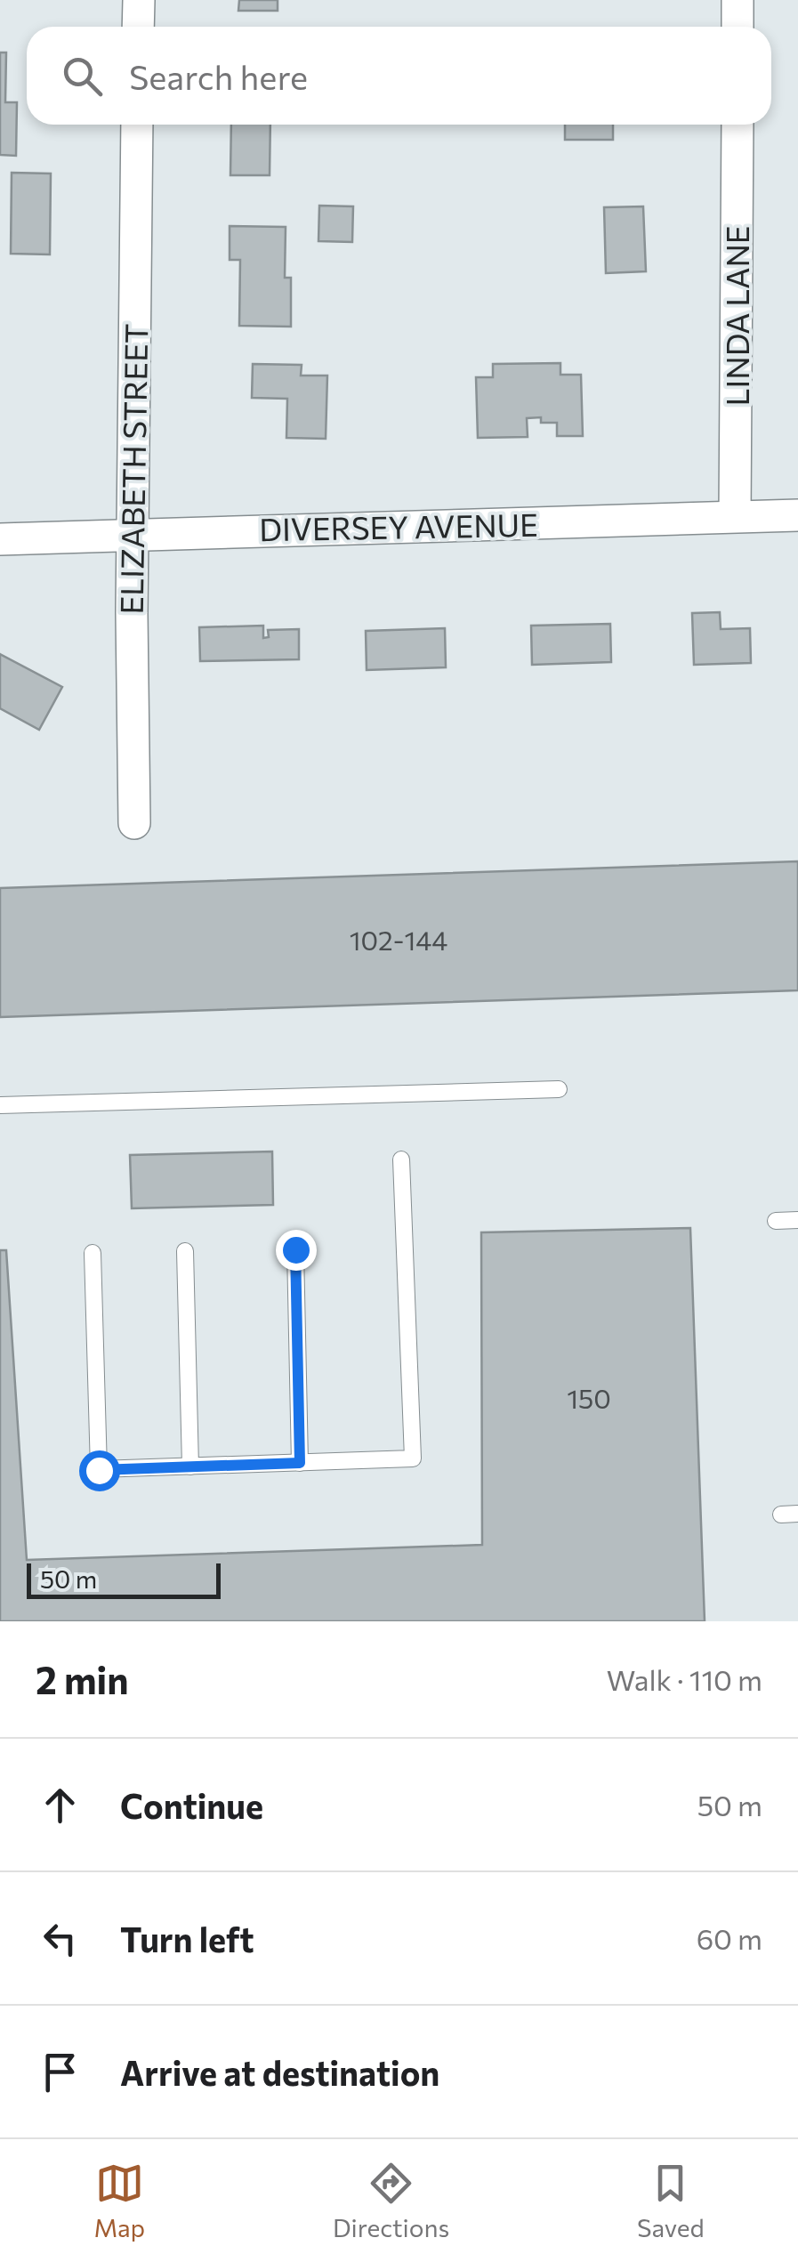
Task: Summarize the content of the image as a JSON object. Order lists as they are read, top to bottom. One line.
{"streets":{"street":["LINDA LANE","ELIZABETH STREET","DIVERSEY AVENUE"]},"crossings":[["LINDA LANE","DIVERSEY AVENUE"],["ELIZABETH STREET","DIVERSEY AVENUE"]],"house_numbers":["102-144","150"],"scale_bar":"50 m","page":{"search":"Search here","scale":"50 m","heading":["2 min","Walk · 110 m"],"list":[["Continue","50 m"],["Turn left","60 m"],"Arrive at destination"],"nav":["Map","Directions","Saved"]}}
